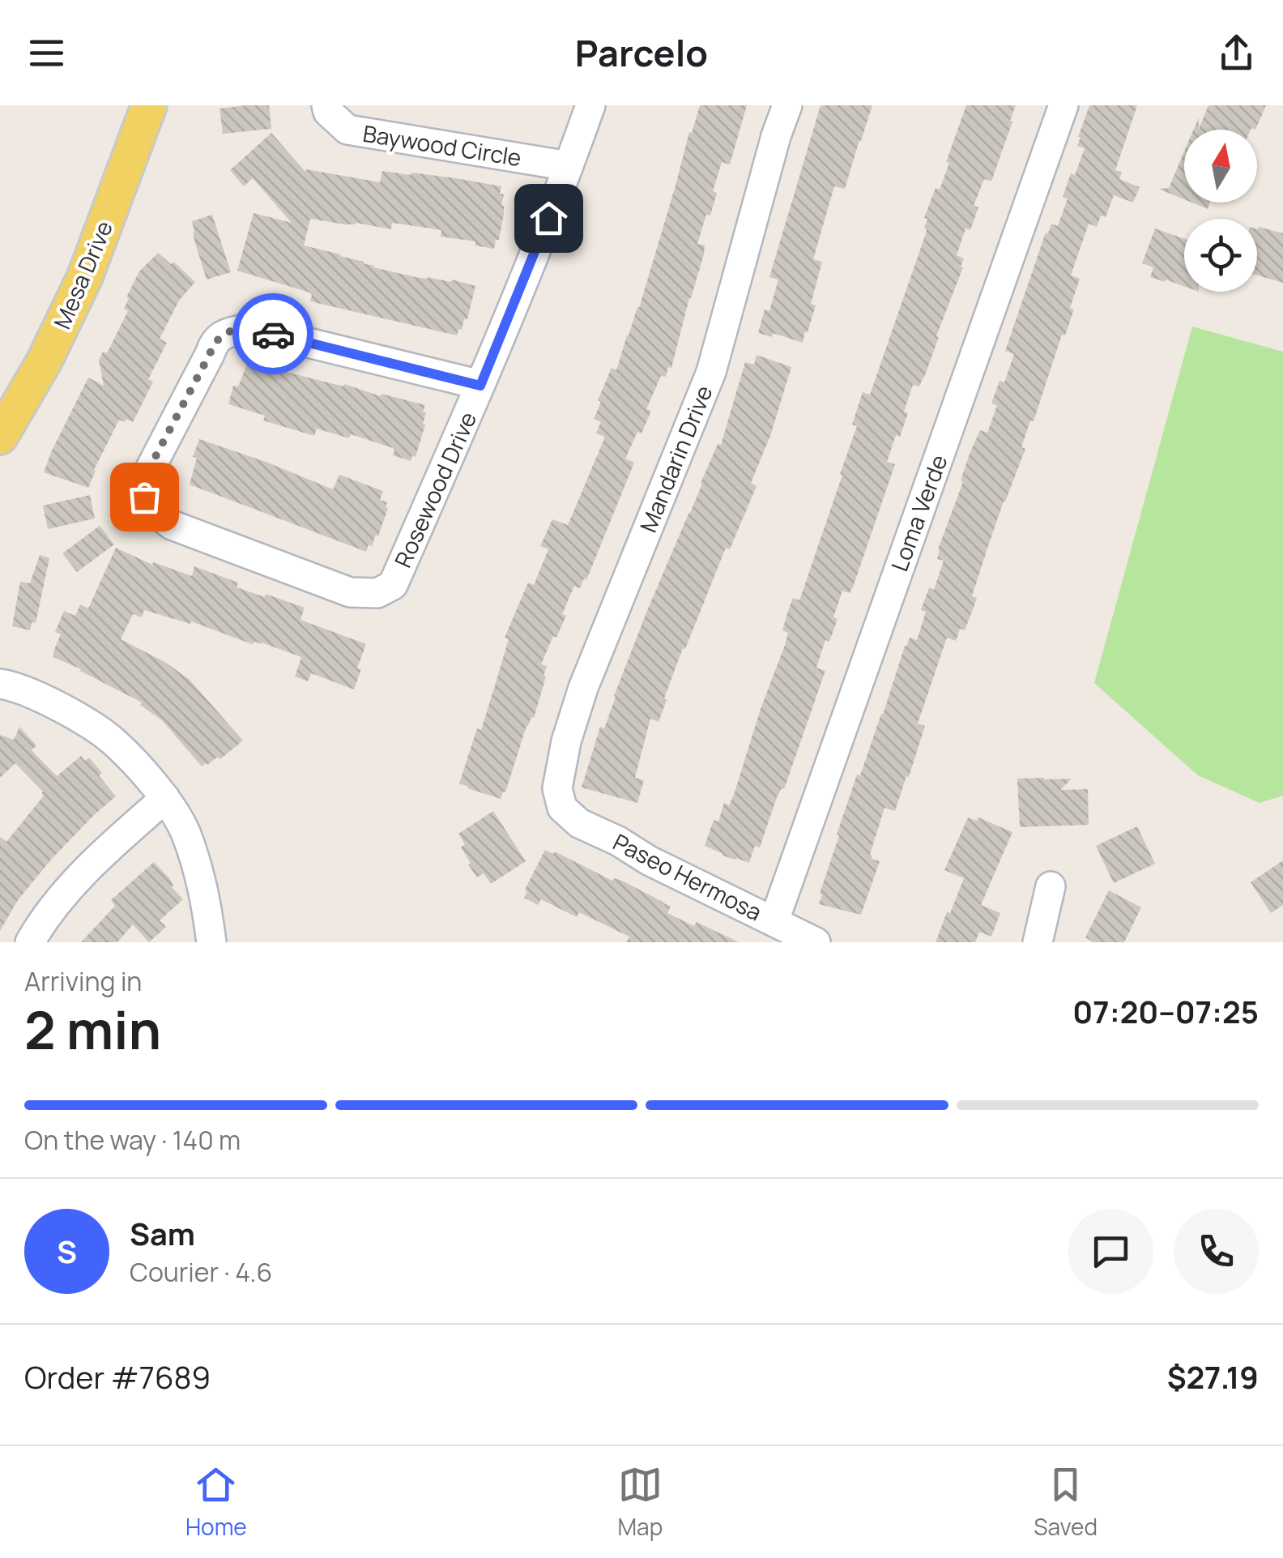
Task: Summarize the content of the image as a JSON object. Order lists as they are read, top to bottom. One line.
{"streets":{"main road":["Mesa Drive"],"street":["Baywood Circle","Mandarin Drive","Rosewood Drive","Loma Verde","Paseo Hermosa"]},"crossings":[["Baywood Circle","Rosewood Drive"],["Mandarin Drive","Paseo Hermosa"],["Loma Verde","Paseo Hermosa"]],"north":"top","page":{"header":"Parcelo","heading":["2 min","Arriving in","07:20–07:25"],"panel":["Sam","Courier · 4.6","Order #7689","$27.19"],"bar":"On the way · 140 m","round":"S","tabs":["Home","Map","Saved"]}}
